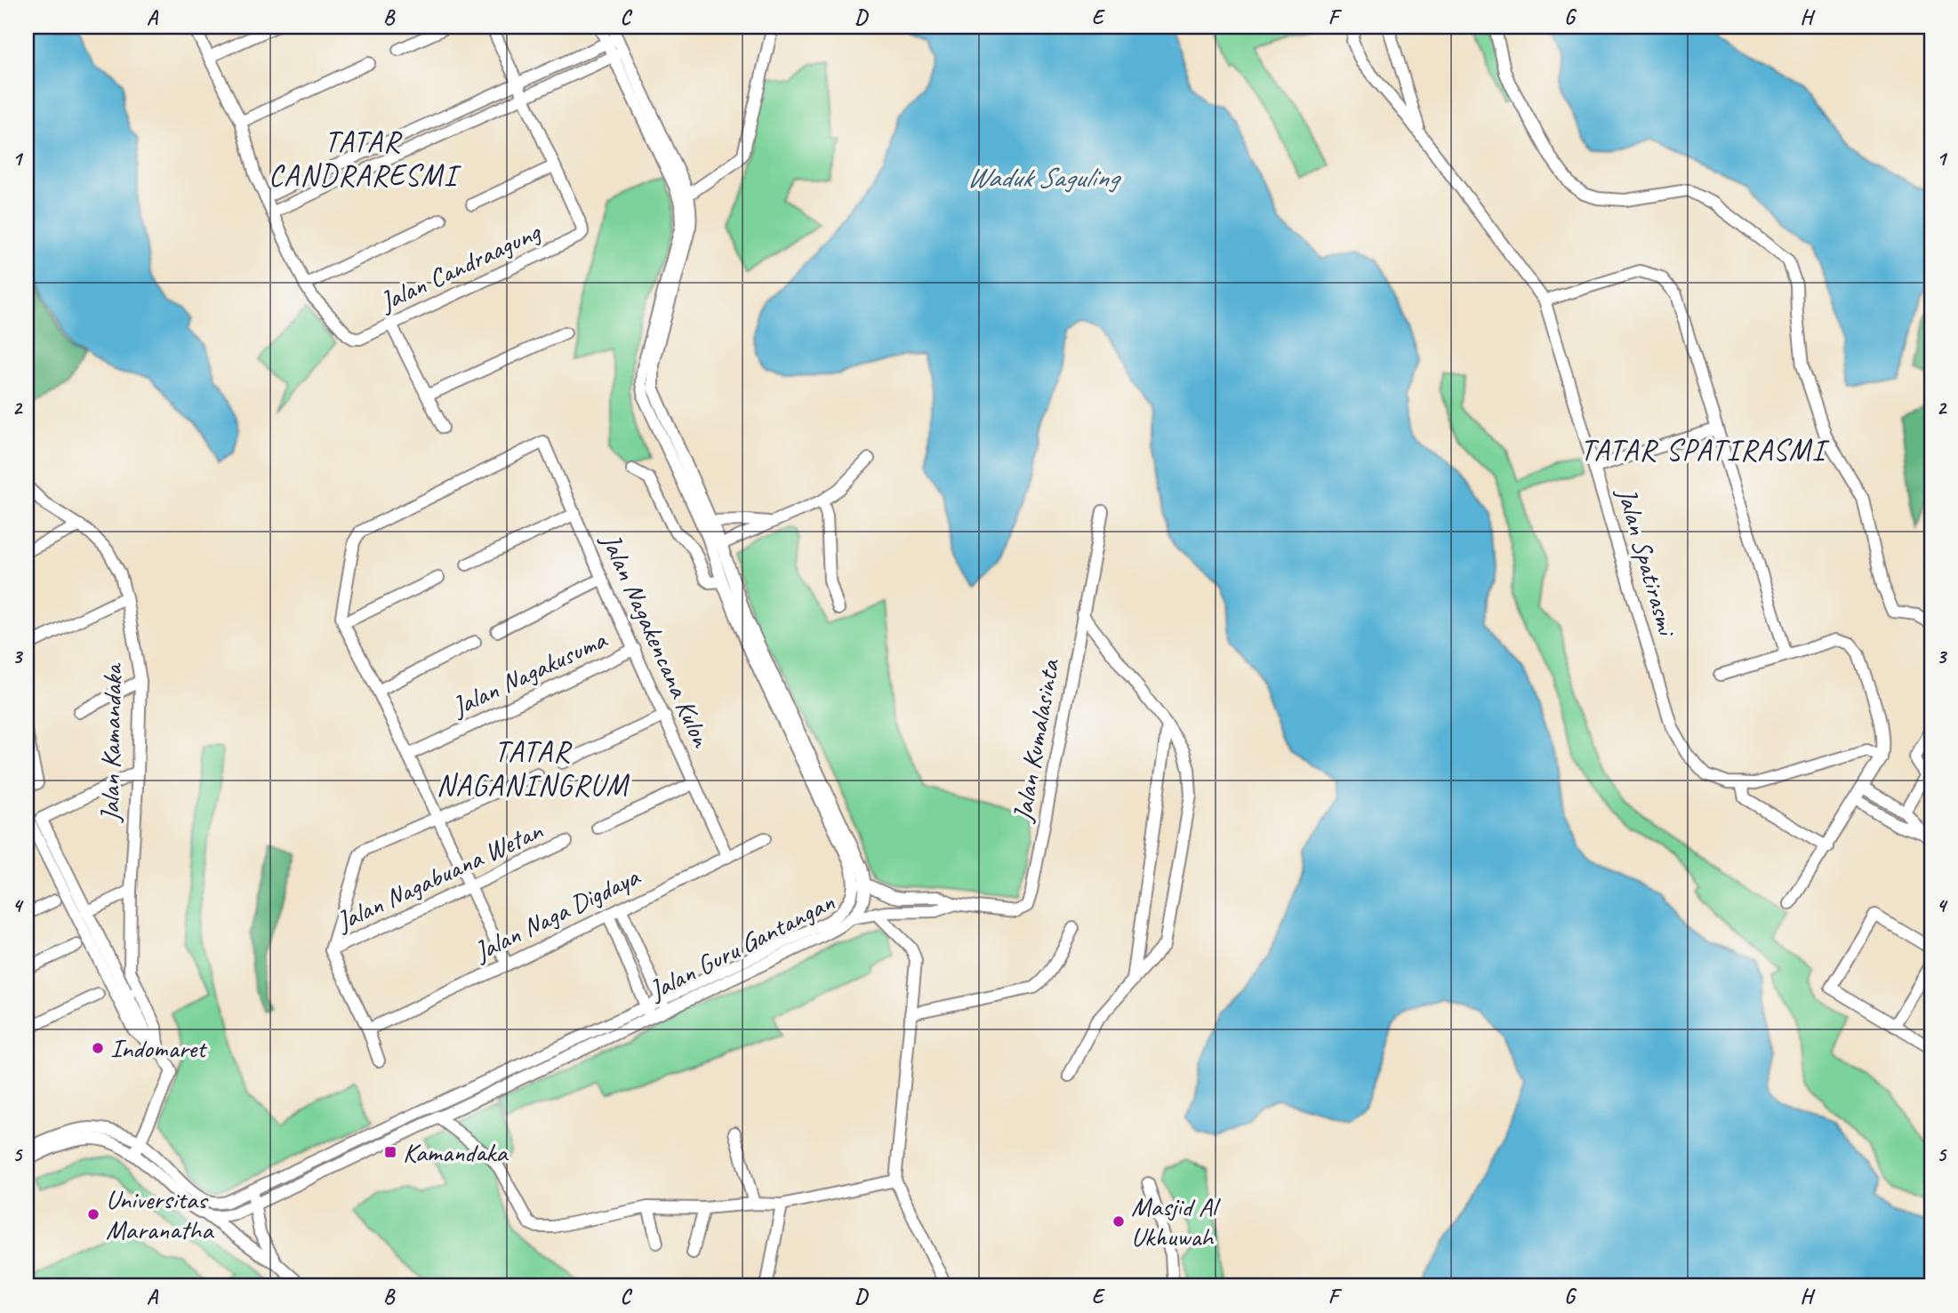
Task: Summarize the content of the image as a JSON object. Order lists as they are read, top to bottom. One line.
{"streets":{"street":["Jalan Candraagung","Jalan Spatirasmi","Jalan Nagakencana Kulon","Jalan Nagakusuma","Jalan Kumalasinta","Jalan Kamandaka","Jalan Nagabuana Wetan","Jalan Naga Digdaya","Jalan Guru Gantangan"]},"crossings":[["Jalan Nagakencana Kulon","Jalan Nagakusuma"],["Jalan Nagakencana Kulon","Jalan Naga Digdaya"],["Jalan Kamandaka","Jalan Guru Gantangan"]],"districts":["TATAR CANDRARESMI","TATAR SPATIRASMI","TATAR NAGANINGRUM"],"water":["Waduk Saguling"],"places":{"other":["Indomaret","Universitas Maranatha","Masjid Al Ukhuwah"],"transit":["Kamandaka"]},"grid":{"columns":["A","B","C","D","E","F","G","H"],"rows":["1","2","3","4","5"]}}
